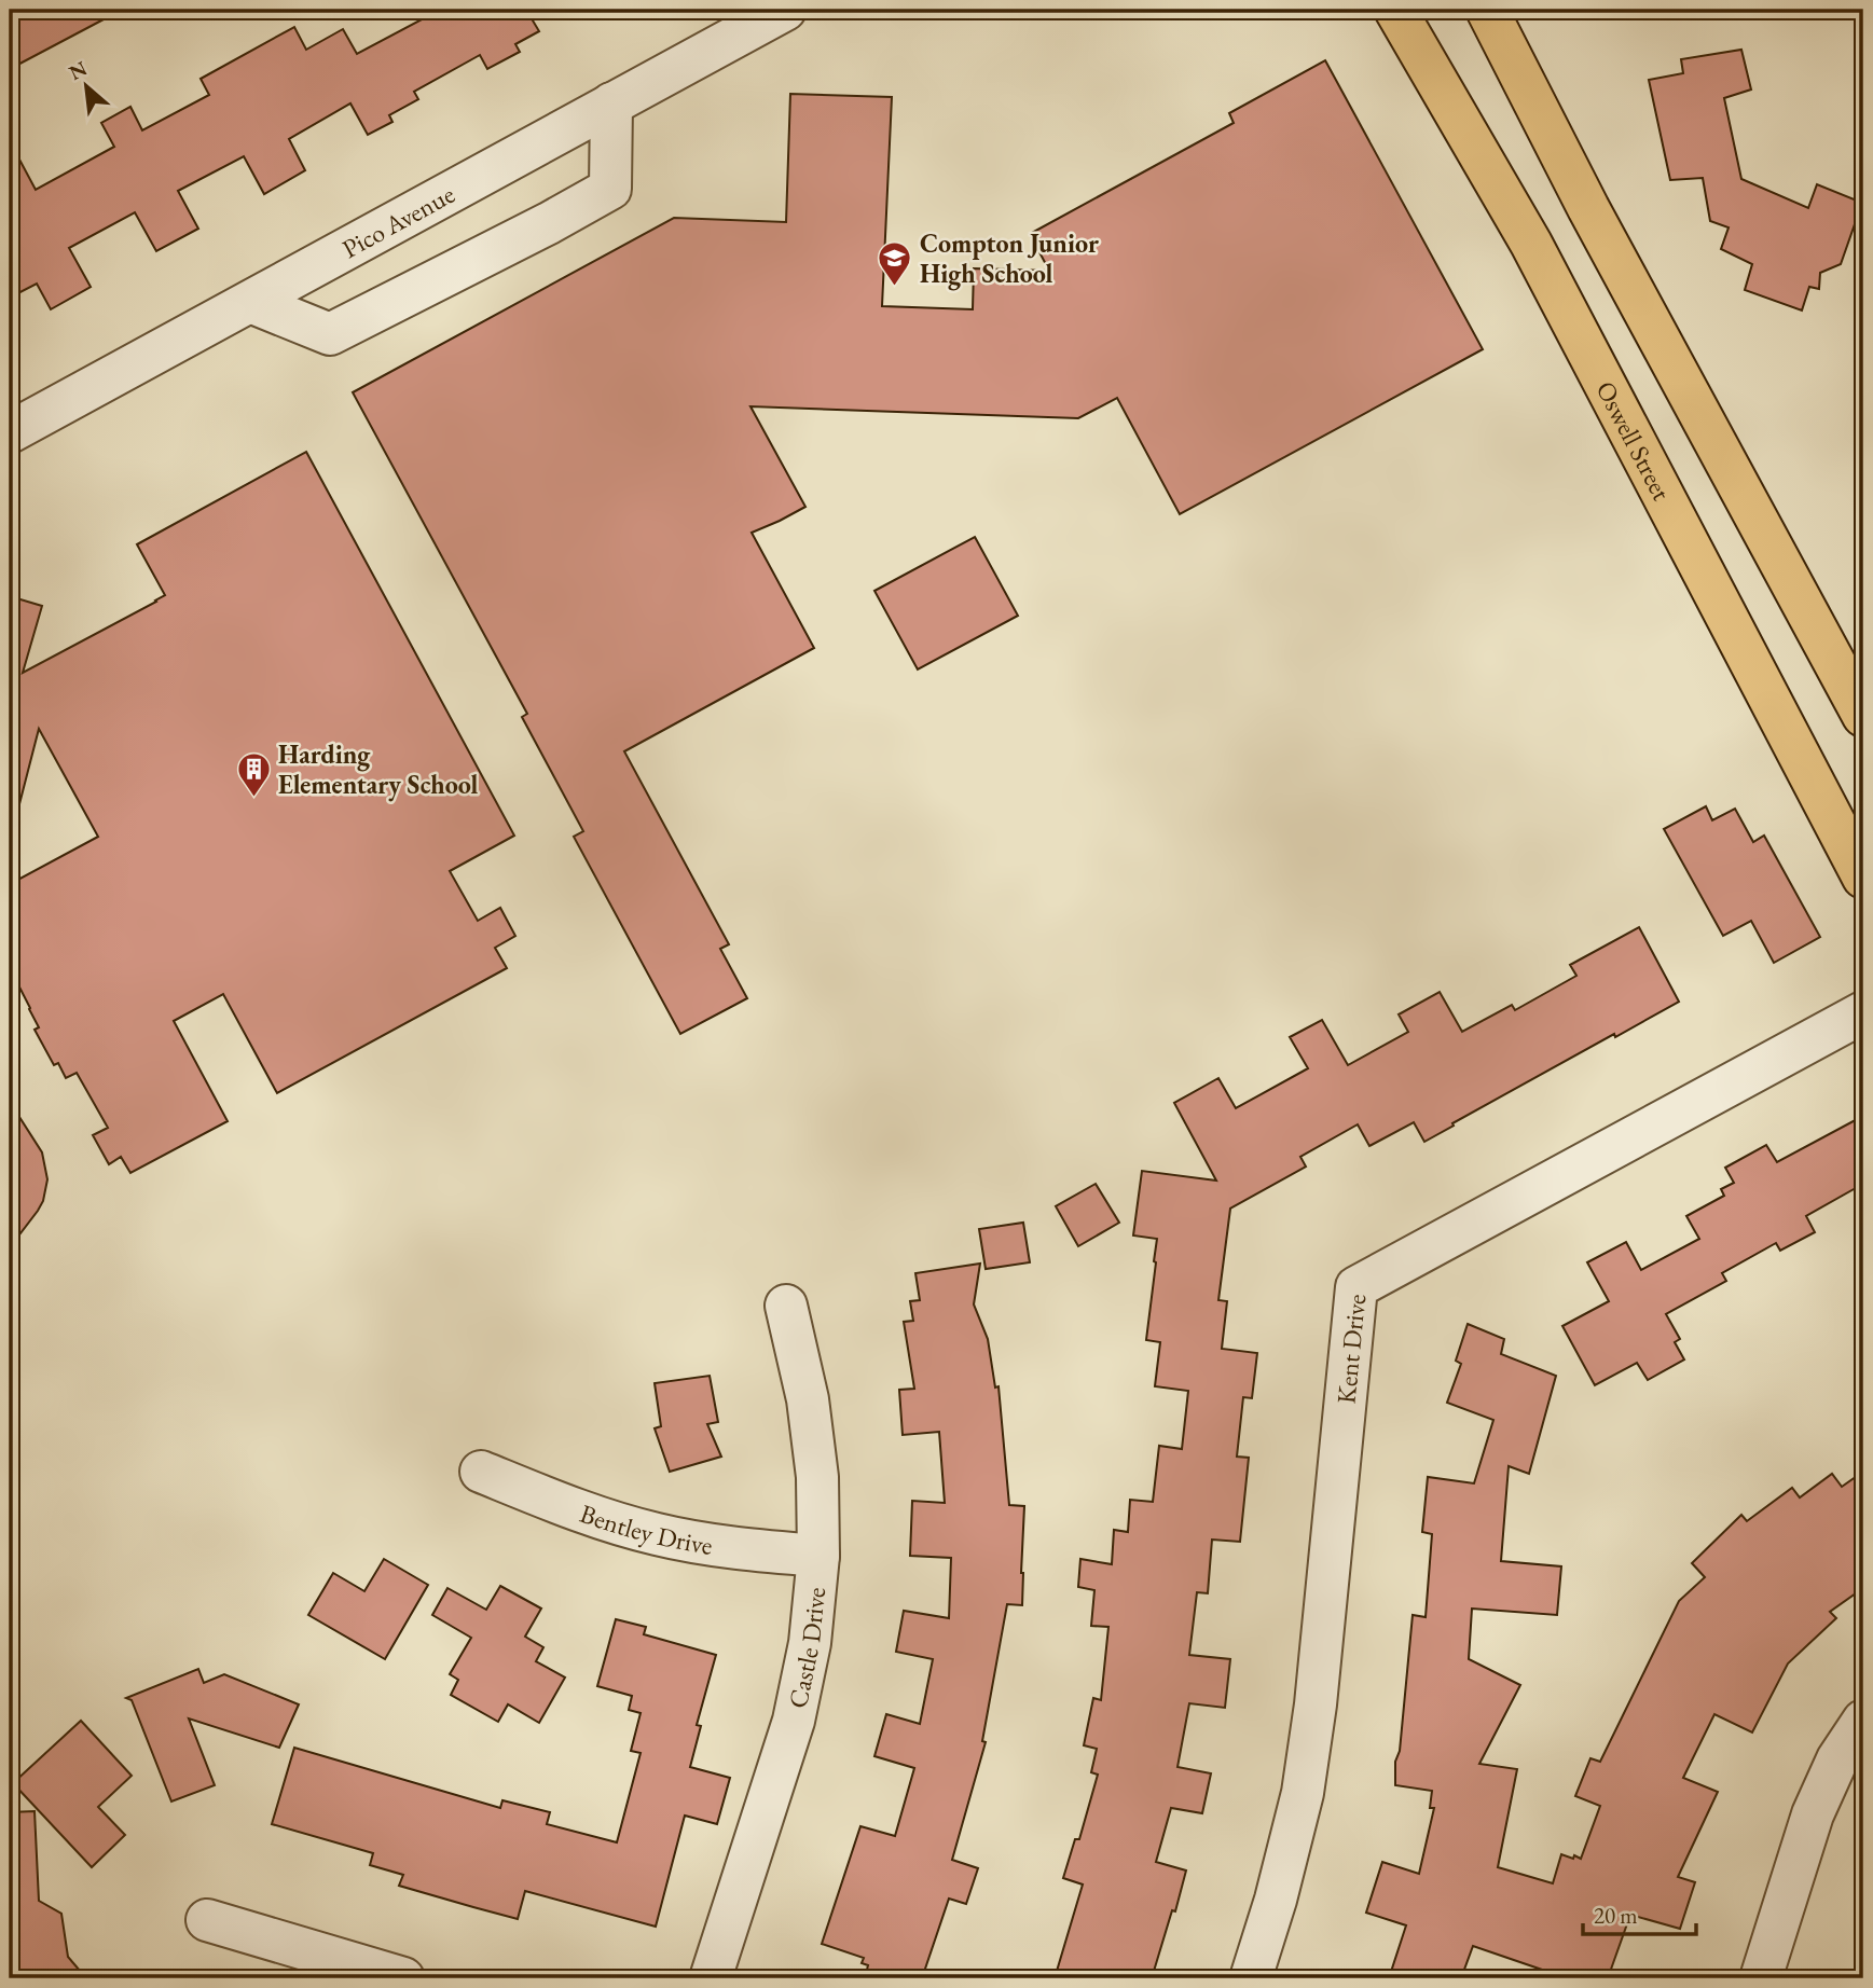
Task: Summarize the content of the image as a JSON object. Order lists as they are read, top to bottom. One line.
{"streets":{"main road":["Oswell Street"],"street":["Pico Avenue","Kent Drive","Bentley Drive","Castle Drive"]},"crossings":[["Bentley Drive","Castle Drive"]],"places":{"school or university":["Compton Junior High School"],"building":["Harding Elementary School"]},"scale_bar":"20 m","north":"top left"}
